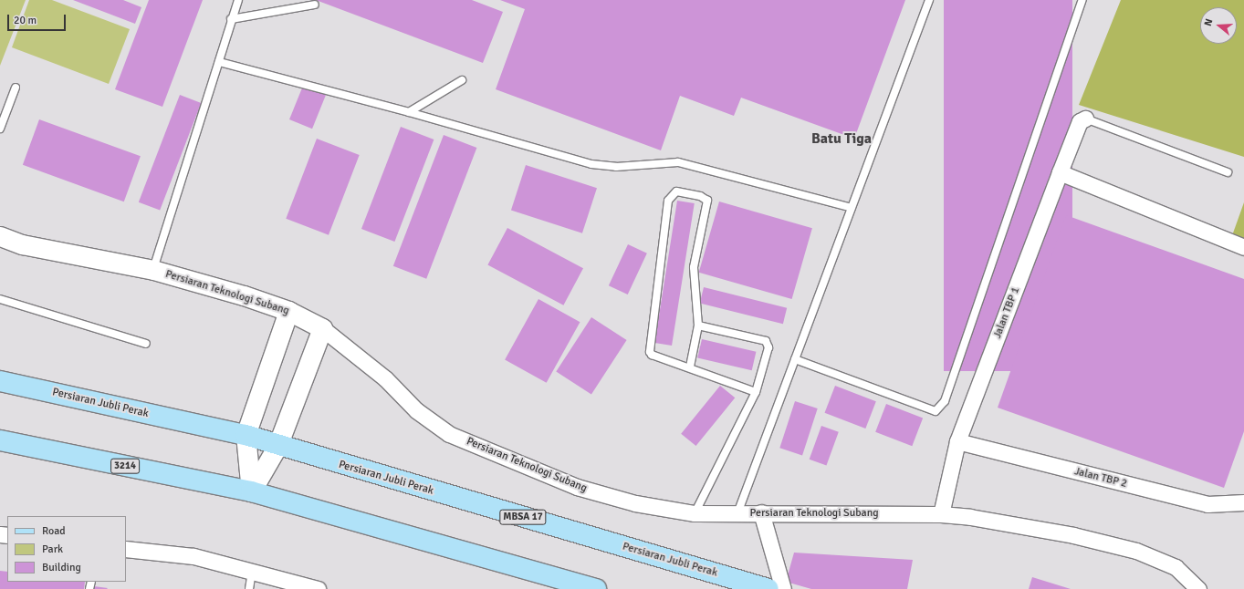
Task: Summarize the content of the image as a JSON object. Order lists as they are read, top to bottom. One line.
{"streets":{"main road":["Persiaran Jubli Perak","3214","MBSA 17"],"street":["Persiaran Teknologi Subang","Jalan TBP 1","Jalan TBP 2"]},"crossings":[["Persiaran Teknologi Subang","Jalan TBP 1"],["Jalan TBP 1","Jalan TBP 2"]],"districts":["Batu Tiga"],"legend":["Road","Park","Building"],"scale_bar":"20 m","north":"left"}
